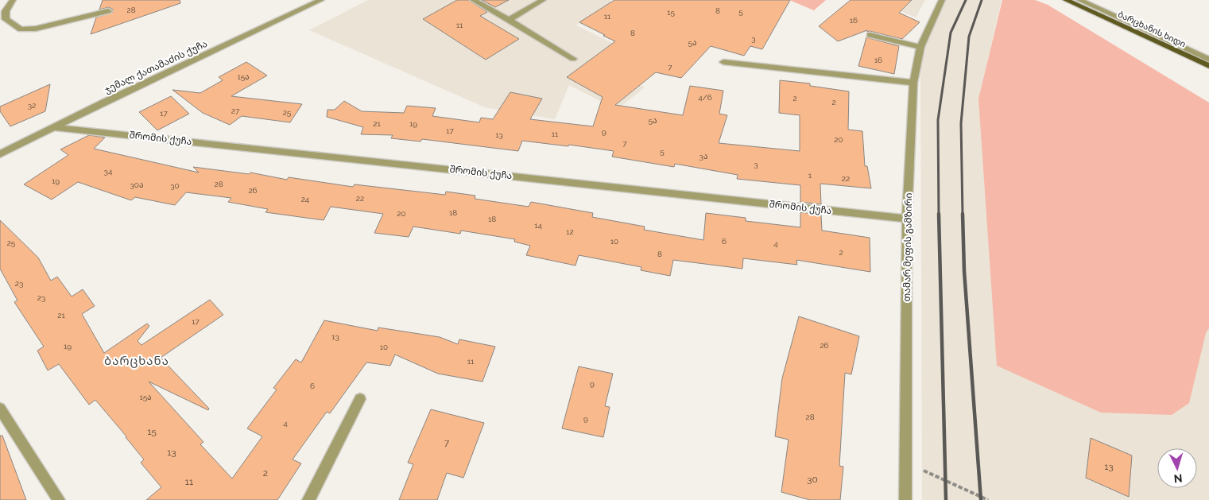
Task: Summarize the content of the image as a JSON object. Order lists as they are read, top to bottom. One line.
{"streets":{"main road":["ბარცხანის ხიდი"],"street":["ჯემალ ქათამაძის ქუჩა","შრომის ქუჩა","თამარ მეფის გამზირი"]},"crossings":[["ჯემალ ქათამაძის ქუჩა","შრომის ქუჩა"],["შრომის ქუჩა","თამარ მეფის გამზირი"]],"districts":["ბარცხანა"],"house_numbers":["28","8","5","15","11","16","11","8","3","5ა","16","7","15ა","4/6","2","2","32","27","25","17","5ა","21","19","17","9","11","13","20","7","5","3ა","3","34","1","22","19","28","30ა","30","26","22","24","18","20","18","14","12","10","6","25","4","2","8","23","23","21","17","13","26","19","10","11","9","6","15ა","28","9","4","15","7","13","13","2","30","11"],"north":"bottom"}
